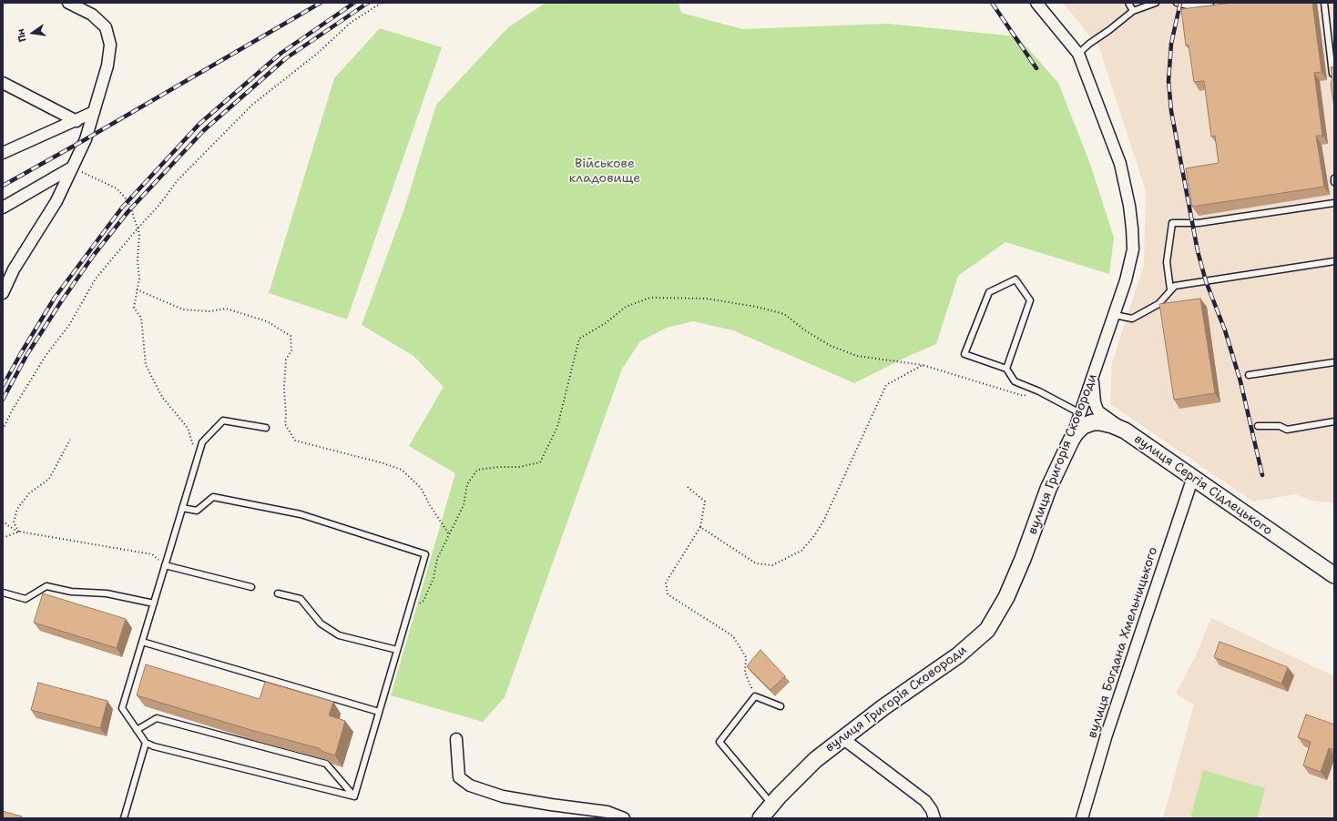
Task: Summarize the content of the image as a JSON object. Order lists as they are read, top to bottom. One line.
{"streets":{"main road":["вулиця Григорія Сковороди","вулиця Сергія Сідлецького"],"street":["вулиця Богдана Хмельницького"]},"crossings":[["вулиця Григорія Сковороди","вулиця Сергія Сідлецького"],["вулиця Сергія Сідлецького","вулиця Богдана Хмельницького"]],"parks":["Військове кладовище"],"north":"left"}
